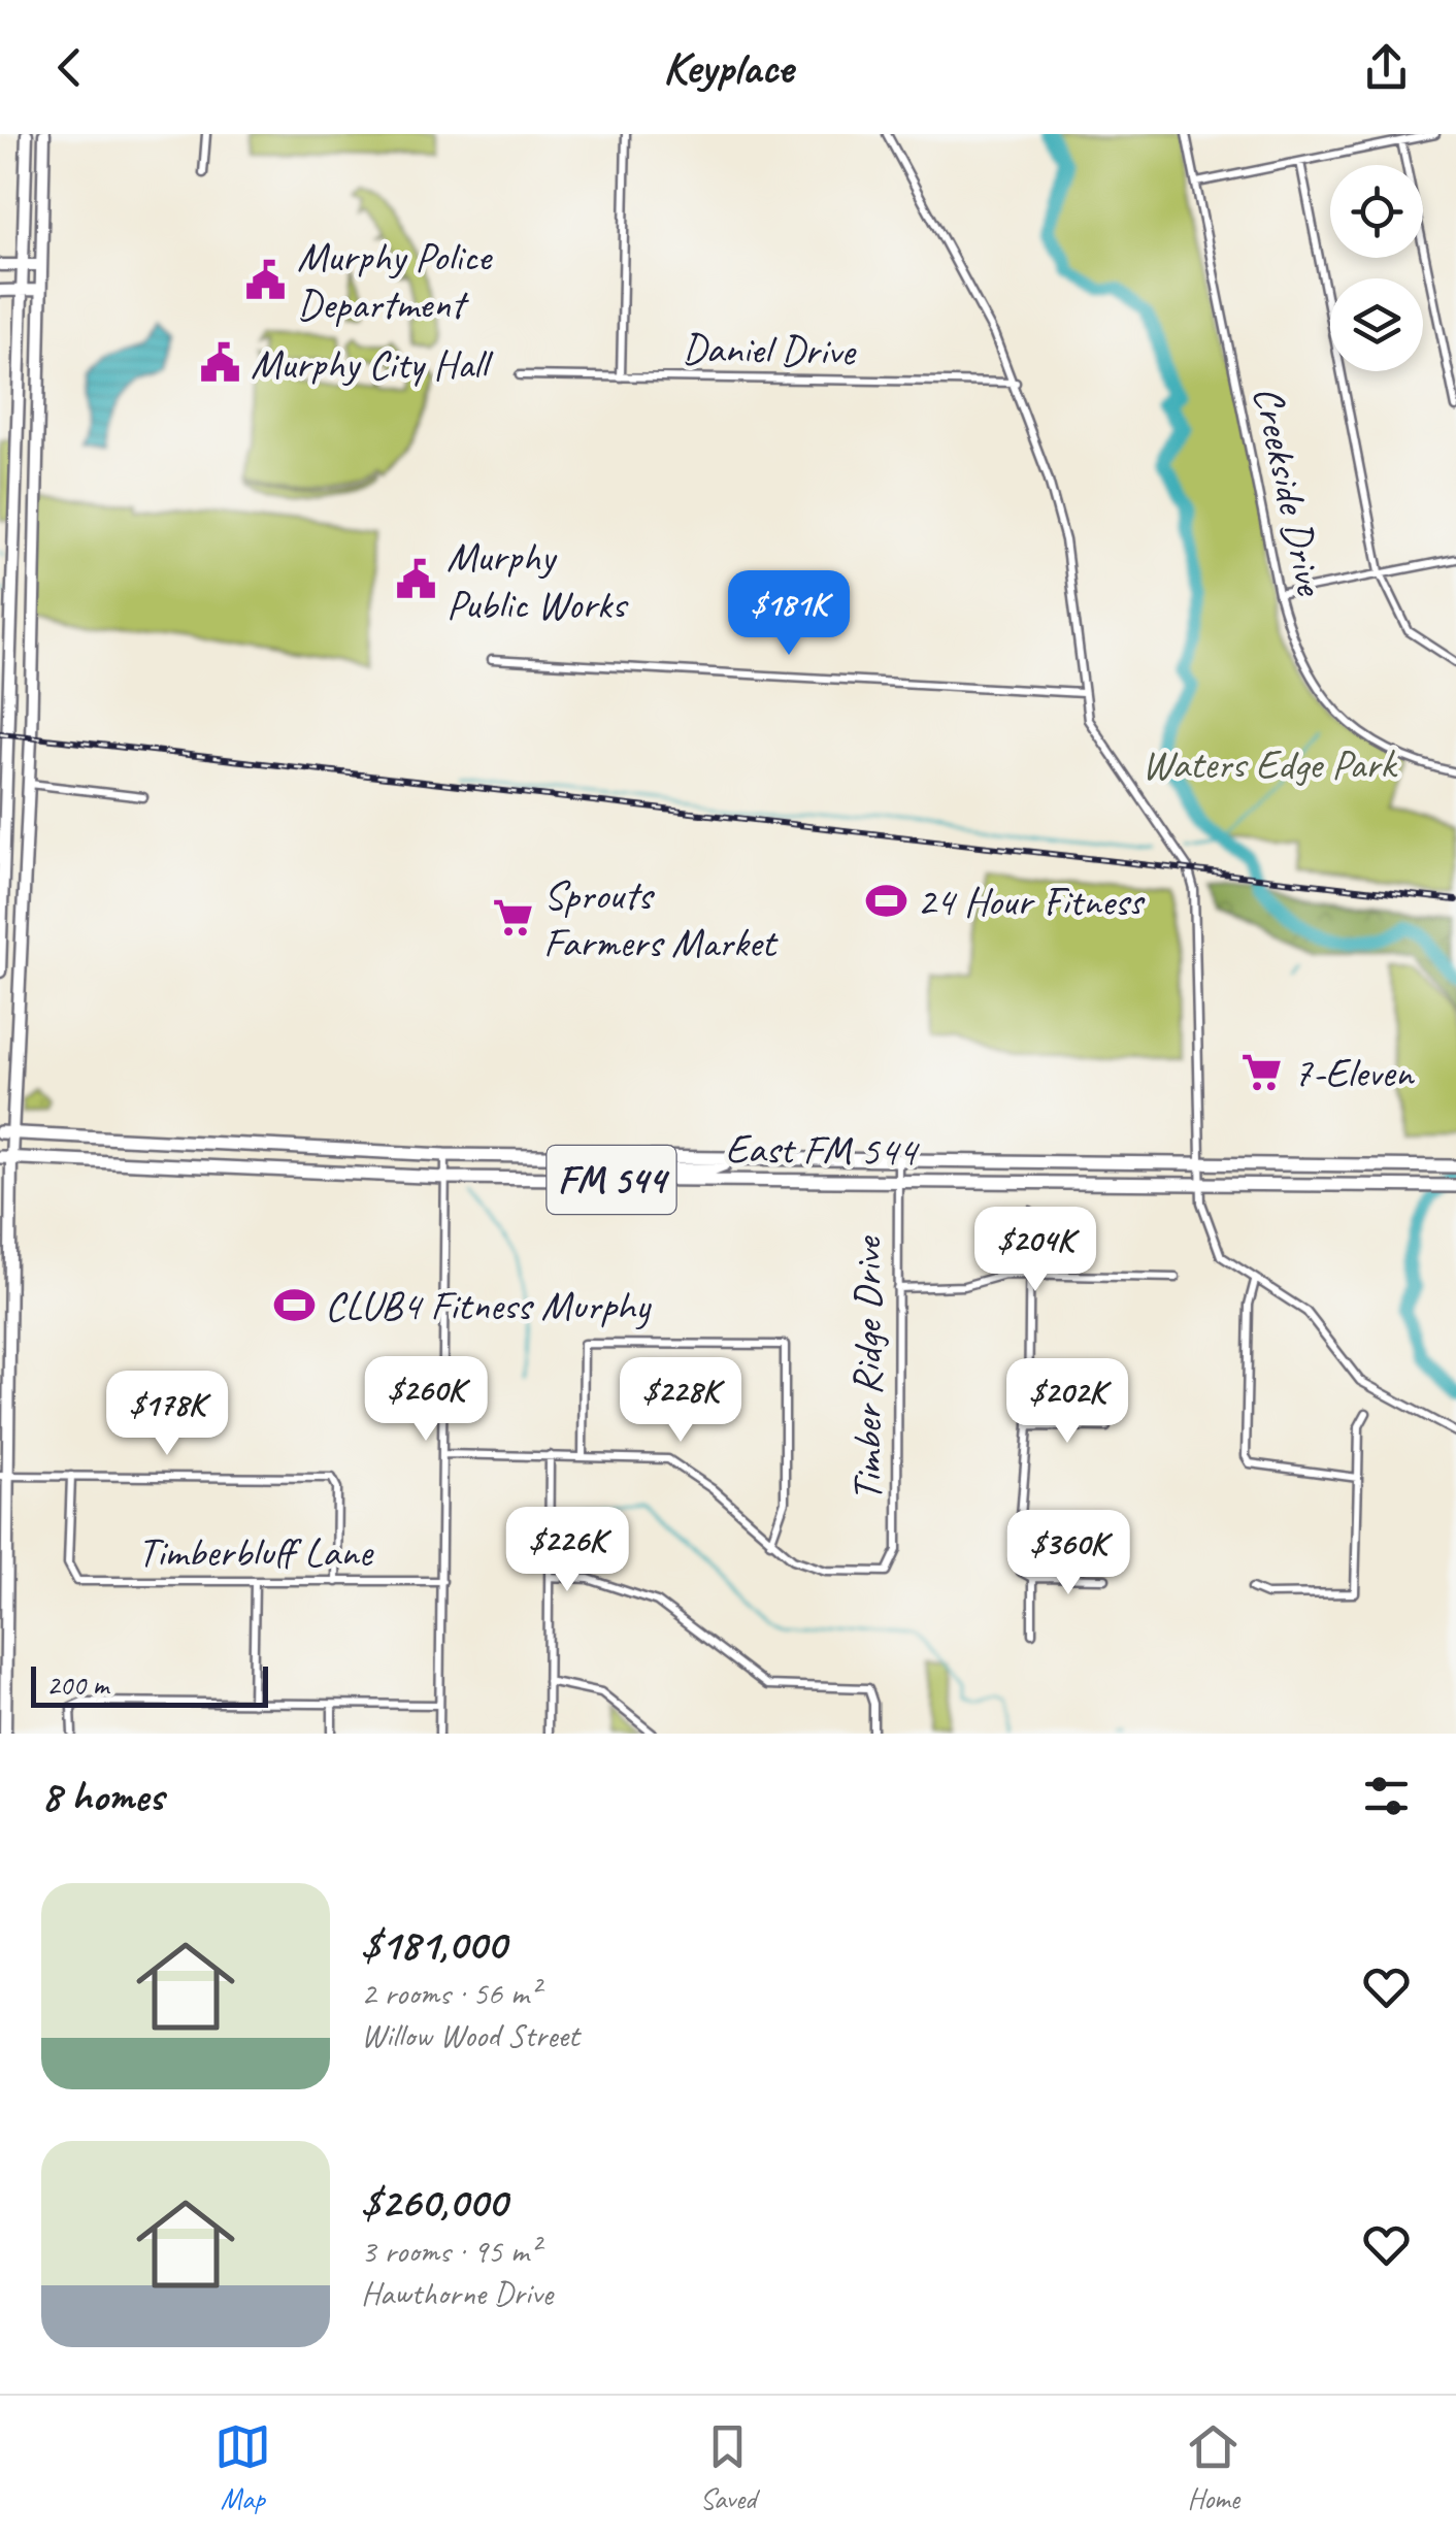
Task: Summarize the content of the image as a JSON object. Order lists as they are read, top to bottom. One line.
{"streets":{"main road":["East FM 544","FM 544"],"street":["Daniel Drive","Creekside Drive","Timber Ridge Drive","Timberbluff Lane"]},"crossings":[["East FM 544","Timber Ridge Drive"]],"parks":["Waters Edge Park"],"places":{"public building":["Murphy Police Department","Murphy City Hall","Murphy Public Works"],"sports":["24 Hour Fitness","CLUB4 Fitness Murphy"],"supermarket":["Sprouts Farmers Market","7-Eleven"]},"scale_bar":"200 m","page":{"header":"Keyplace","price":["$181K","$204K","$260K","$228K","$202K","$178K","$226K","$360K"],"scale":"200 m","heading":"8 homes","list":[{"name":"$181,000","note":"2 rooms · 56 m² · Willow Wood Street"},{"name":"$260,000","note":"3 rooms · 95 m² · Hawthorne Drive"}],"tabs":["Map","Saved","Home"]}}
